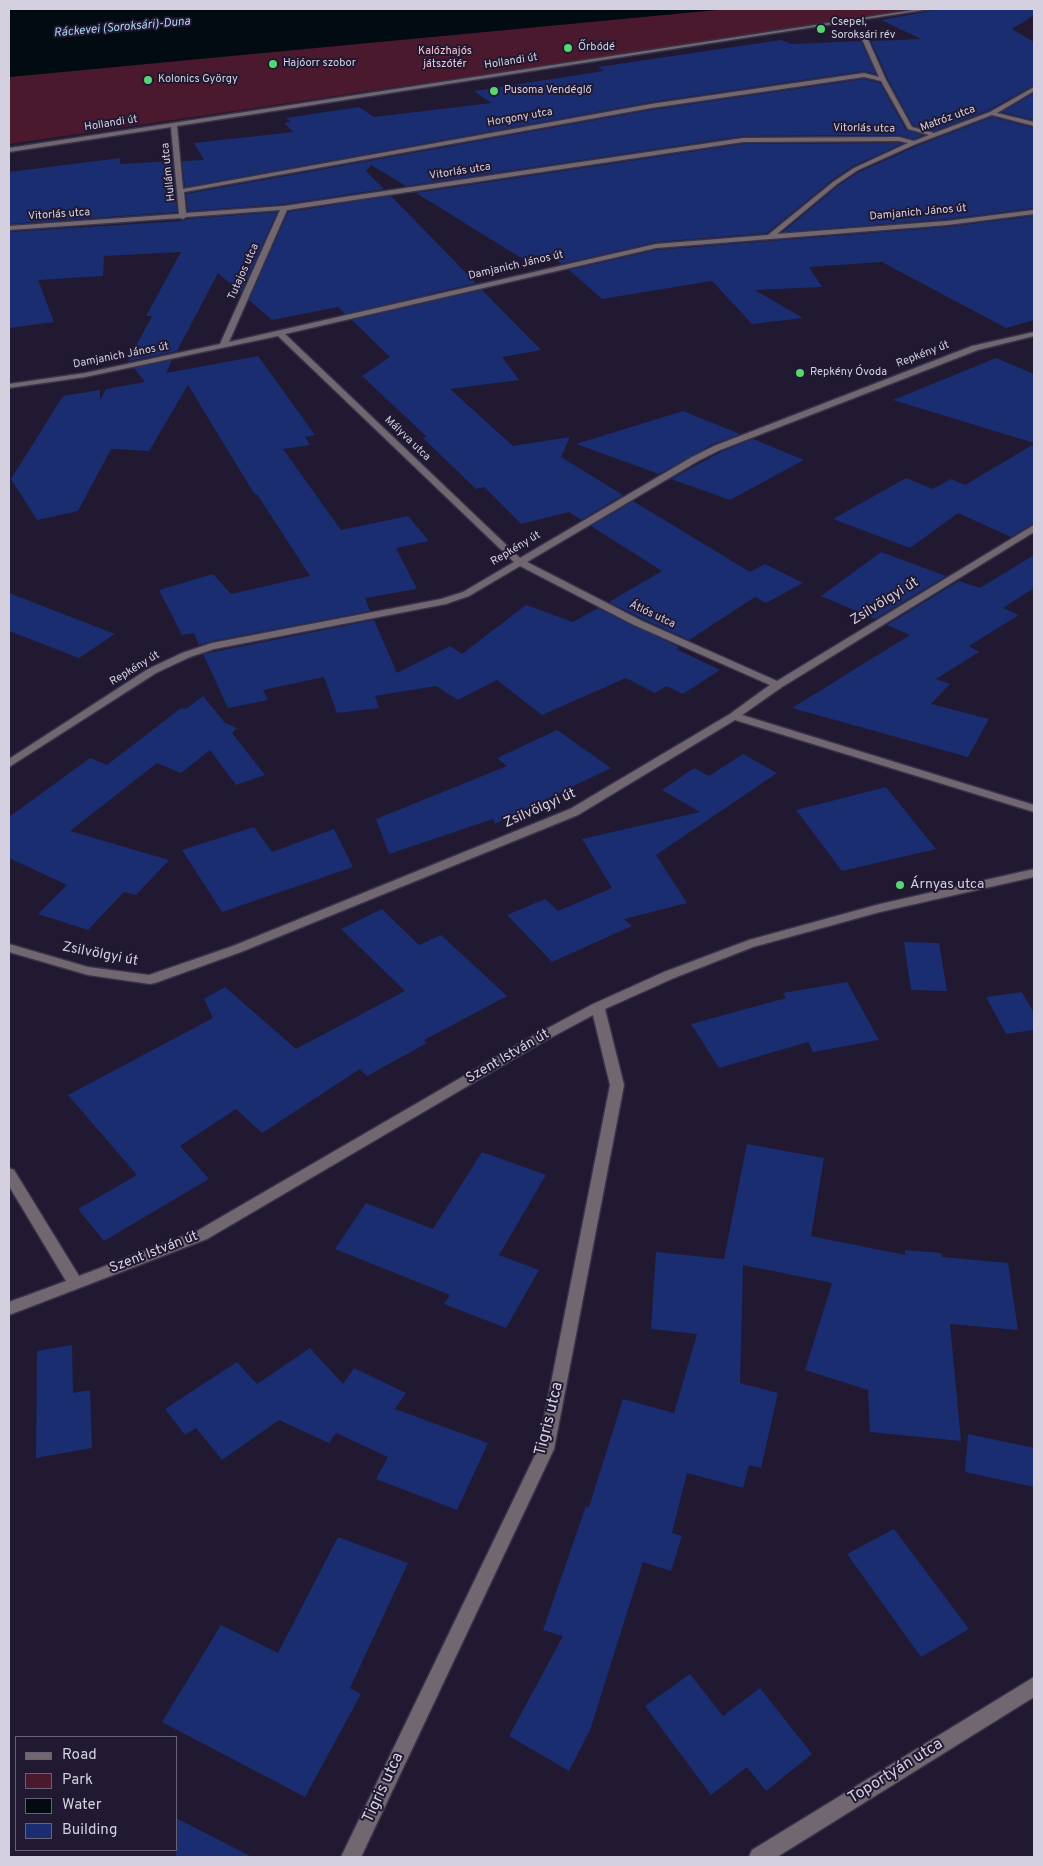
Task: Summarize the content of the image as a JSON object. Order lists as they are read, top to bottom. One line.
{"streets":{"street":["Hollandi út","Horgony utca","Matróz utca","Vitorlás utca","Hullám utca","Damjanich János út","Tutajos utca","Repkény út","Mályva utca","Zsilvölgyi út","Átlós utca","Szent István út","Tigris utca","Toportyán utca"]},"crossings":[["Hollandi út","Hullám utca"],["Horgony utca","Hullám utca"],["Matróz utca","Vitorlás utca"],["Matróz utca","Damjanich János út"],["Vitorlás utca","Hullám utca"],["Vitorlás utca","Tutajos utca"],["Damjanich János út","Tutajos utca"],["Damjanich János út","Mályva utca"],["Repkény út","Mályva utca"],["Repkény út","Átlós utca"],["Mályva utca","Átlós utca"],["Zsilvölgyi út","Átlós utca"],["Szent István út","Tigris utca"]],"water":["Ráckevei (Soroksári)-Duna"],"parks":["Kalózhajós játszótér"],"places":["Csepel, Soroksári rév","Őrbódé","Hajóorr szobor","Kolonics György","Pusoma Vendéglő","Repkény Óvoda","Árnyas utca"],"legend":["Road","Park","Water","Building"]}
